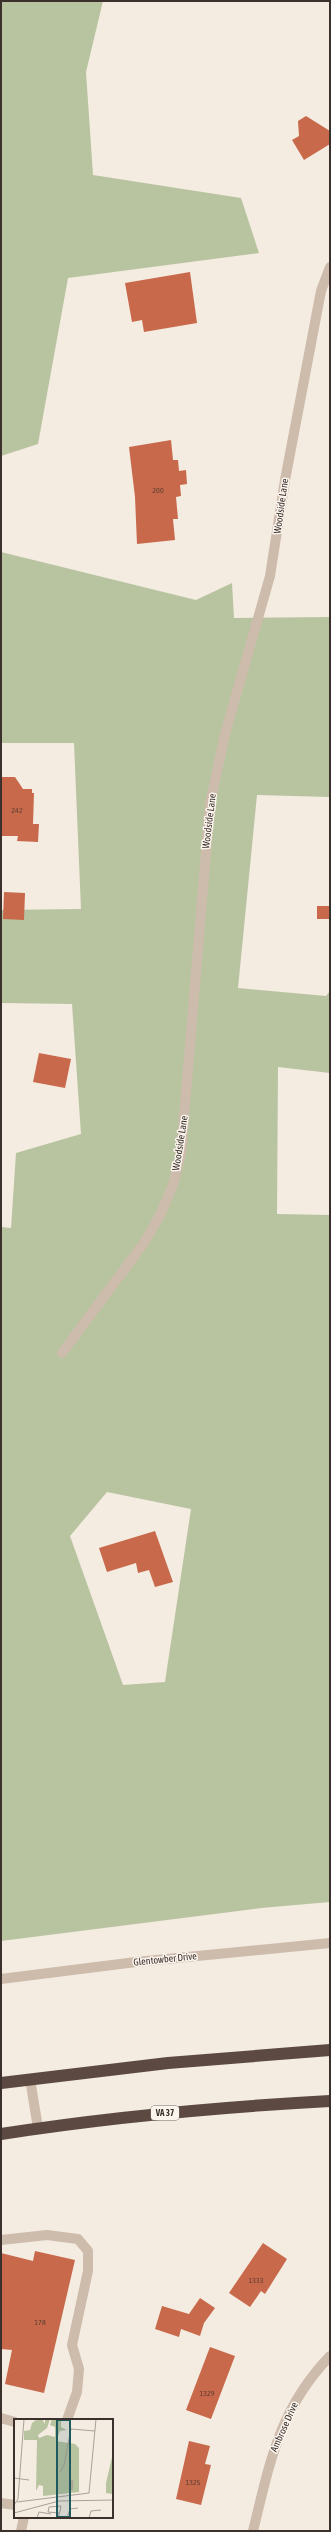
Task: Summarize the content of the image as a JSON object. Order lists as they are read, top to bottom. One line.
{"streets":{"highway":["VA 37"],"street":["Woodside Lane","Glentowber Drive","Ambrose Drive"]},"house_numbers":["200","242","1333","178","1329","1325"]}
